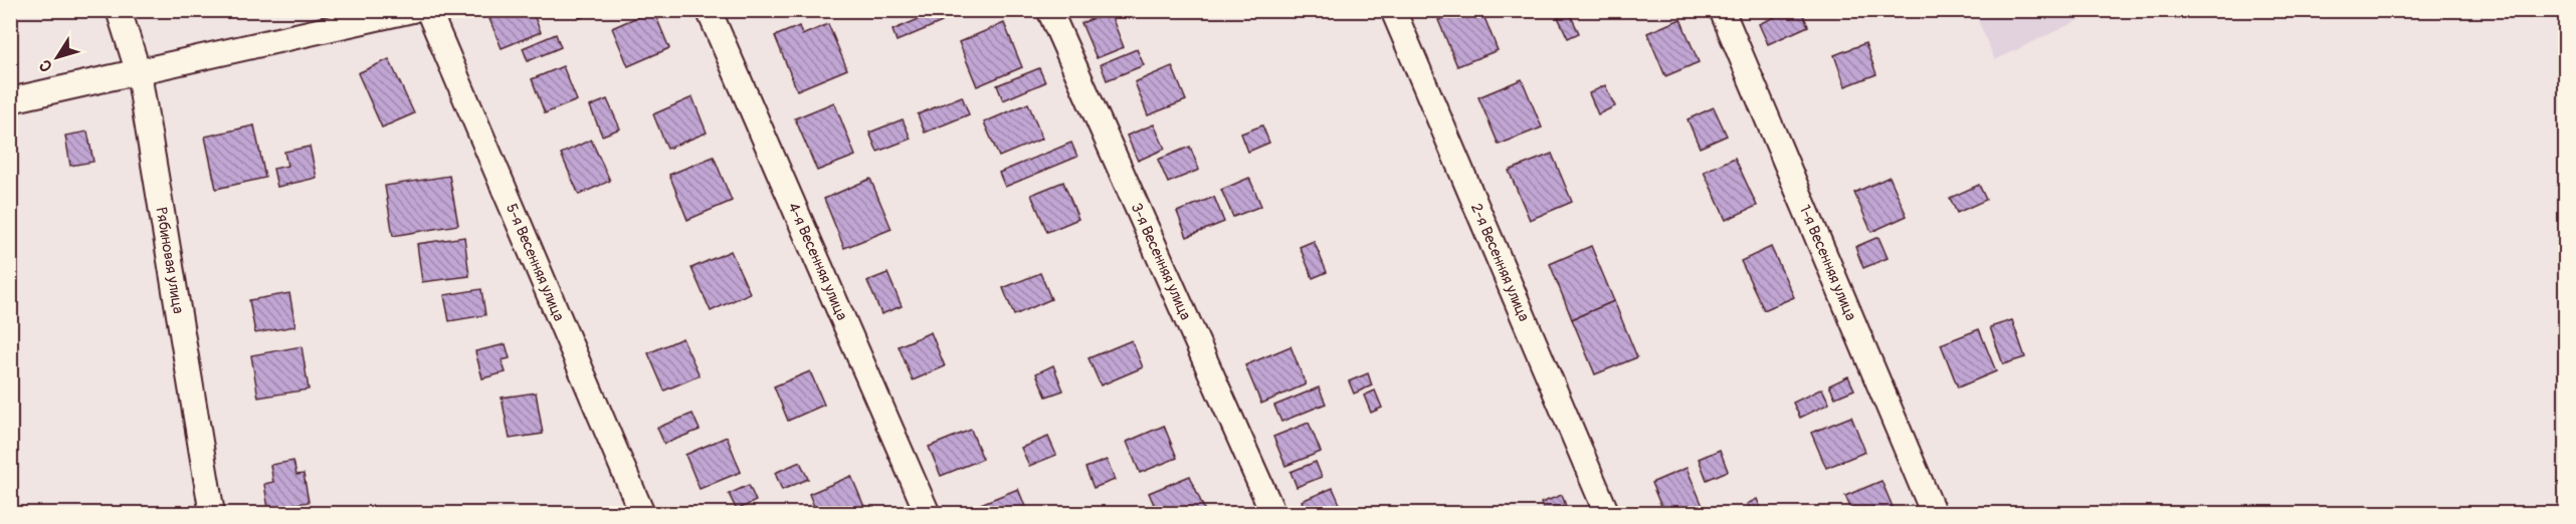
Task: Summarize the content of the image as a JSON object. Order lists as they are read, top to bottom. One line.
{"streets":{"street":["Рябиновая улица","5-я Весенняя улица","4-я Весенняя улица","3-я Весенняя улица","2-я Весенняя улица","1-я Весенняя улица"]},"north":"bottom left"}
